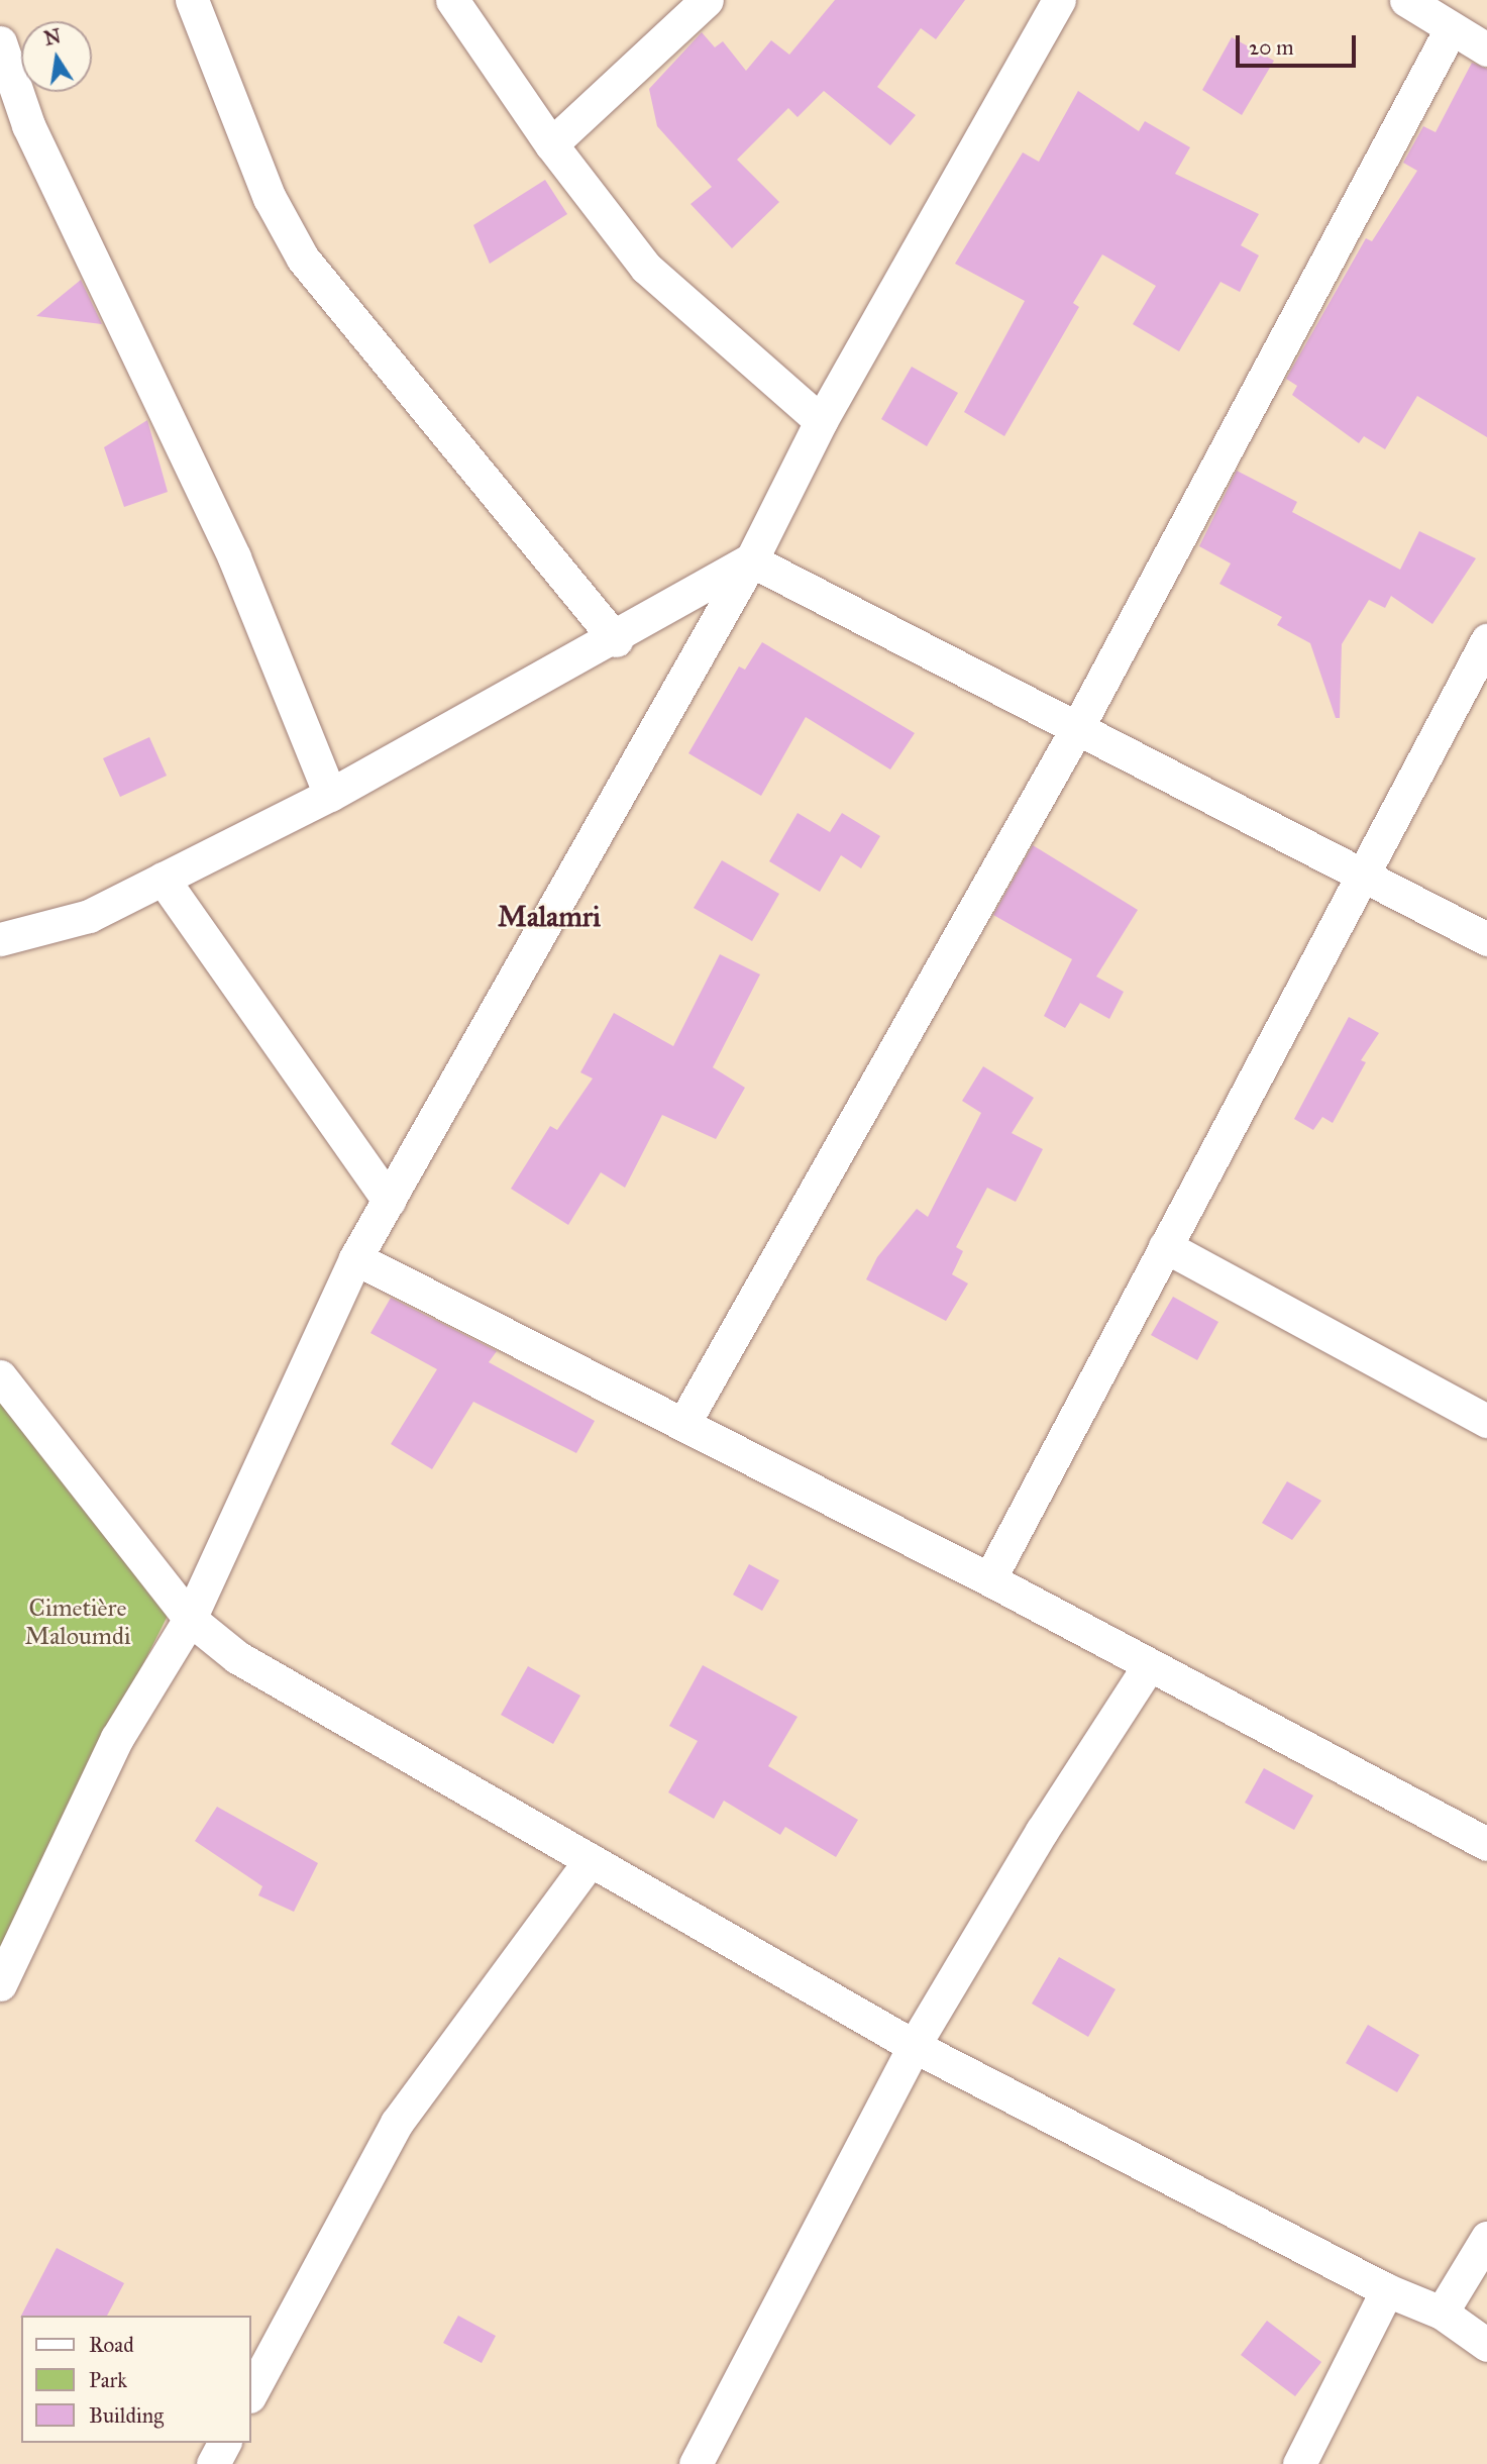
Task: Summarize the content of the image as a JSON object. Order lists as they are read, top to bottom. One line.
{"districts":["Malamri"],"parks":["Cimetière Maloumdi"],"legend":["Road","Park","Building"],"scale_bar":"20 m","north":"top"}
